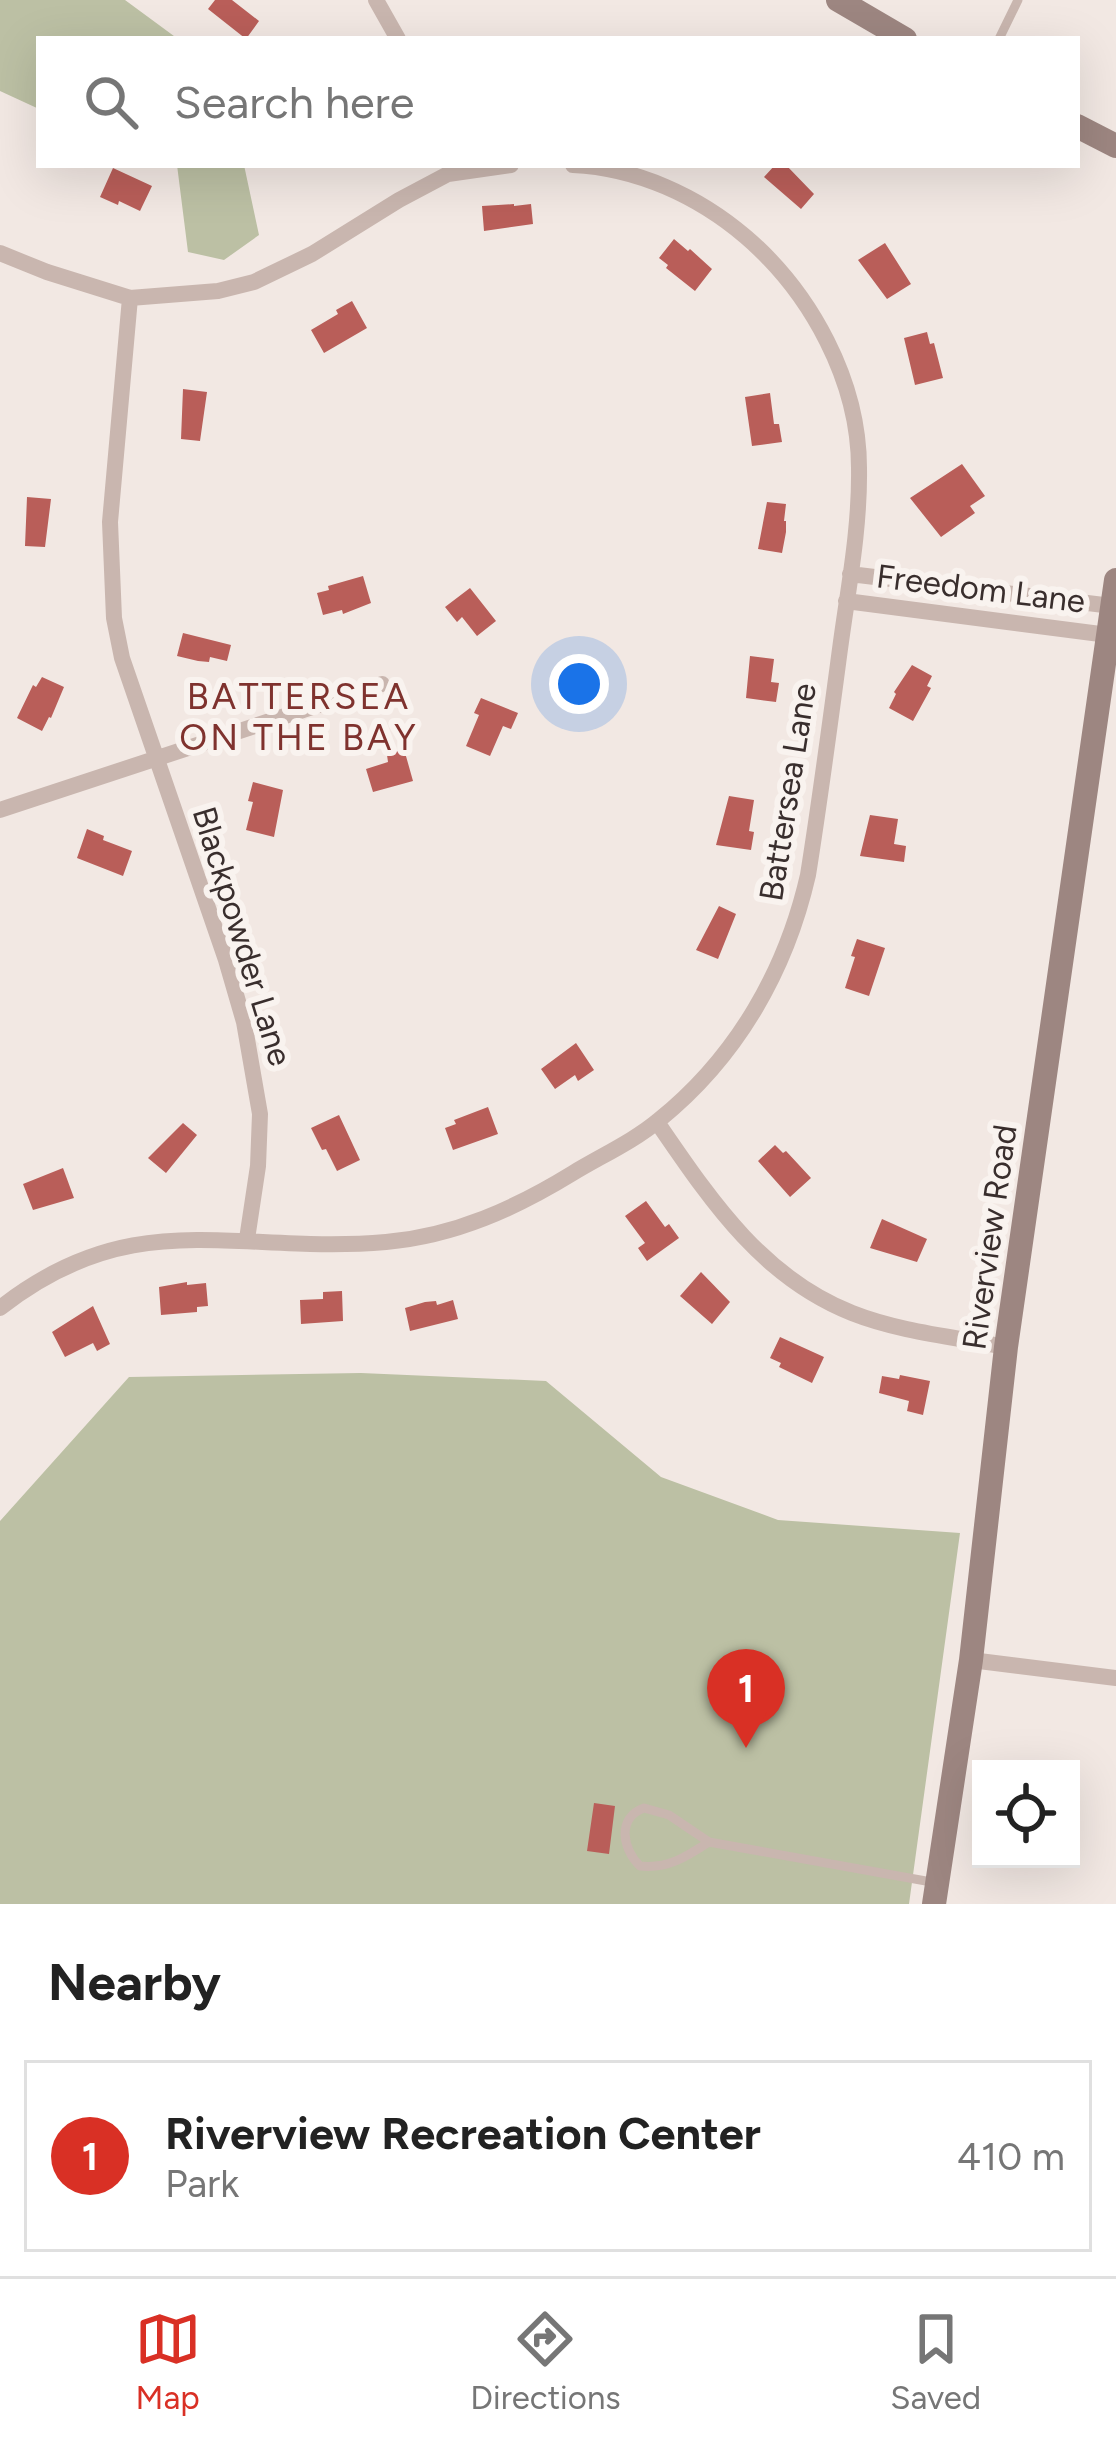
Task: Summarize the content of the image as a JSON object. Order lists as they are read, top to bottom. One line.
{"streets":{"street":["Freedom Lane","Battersea Lane","Blackpowder Lane","Riverview Road"]},"crossings":[["Freedom Lane","Battersea Lane"],["Freedom Lane","Riverview Road"],["Battersea Lane","Blackpowder Lane"]],"districts":["BATTERSEA ON THE BAY"],"page":{"search":"Search here","pins":"1","heading":"Nearby","list":[{"mark":"1","name":"Riverview Recreation Center","note":"Park","value":"410 m"}],"nav":["Map","Directions","Saved"]}}
